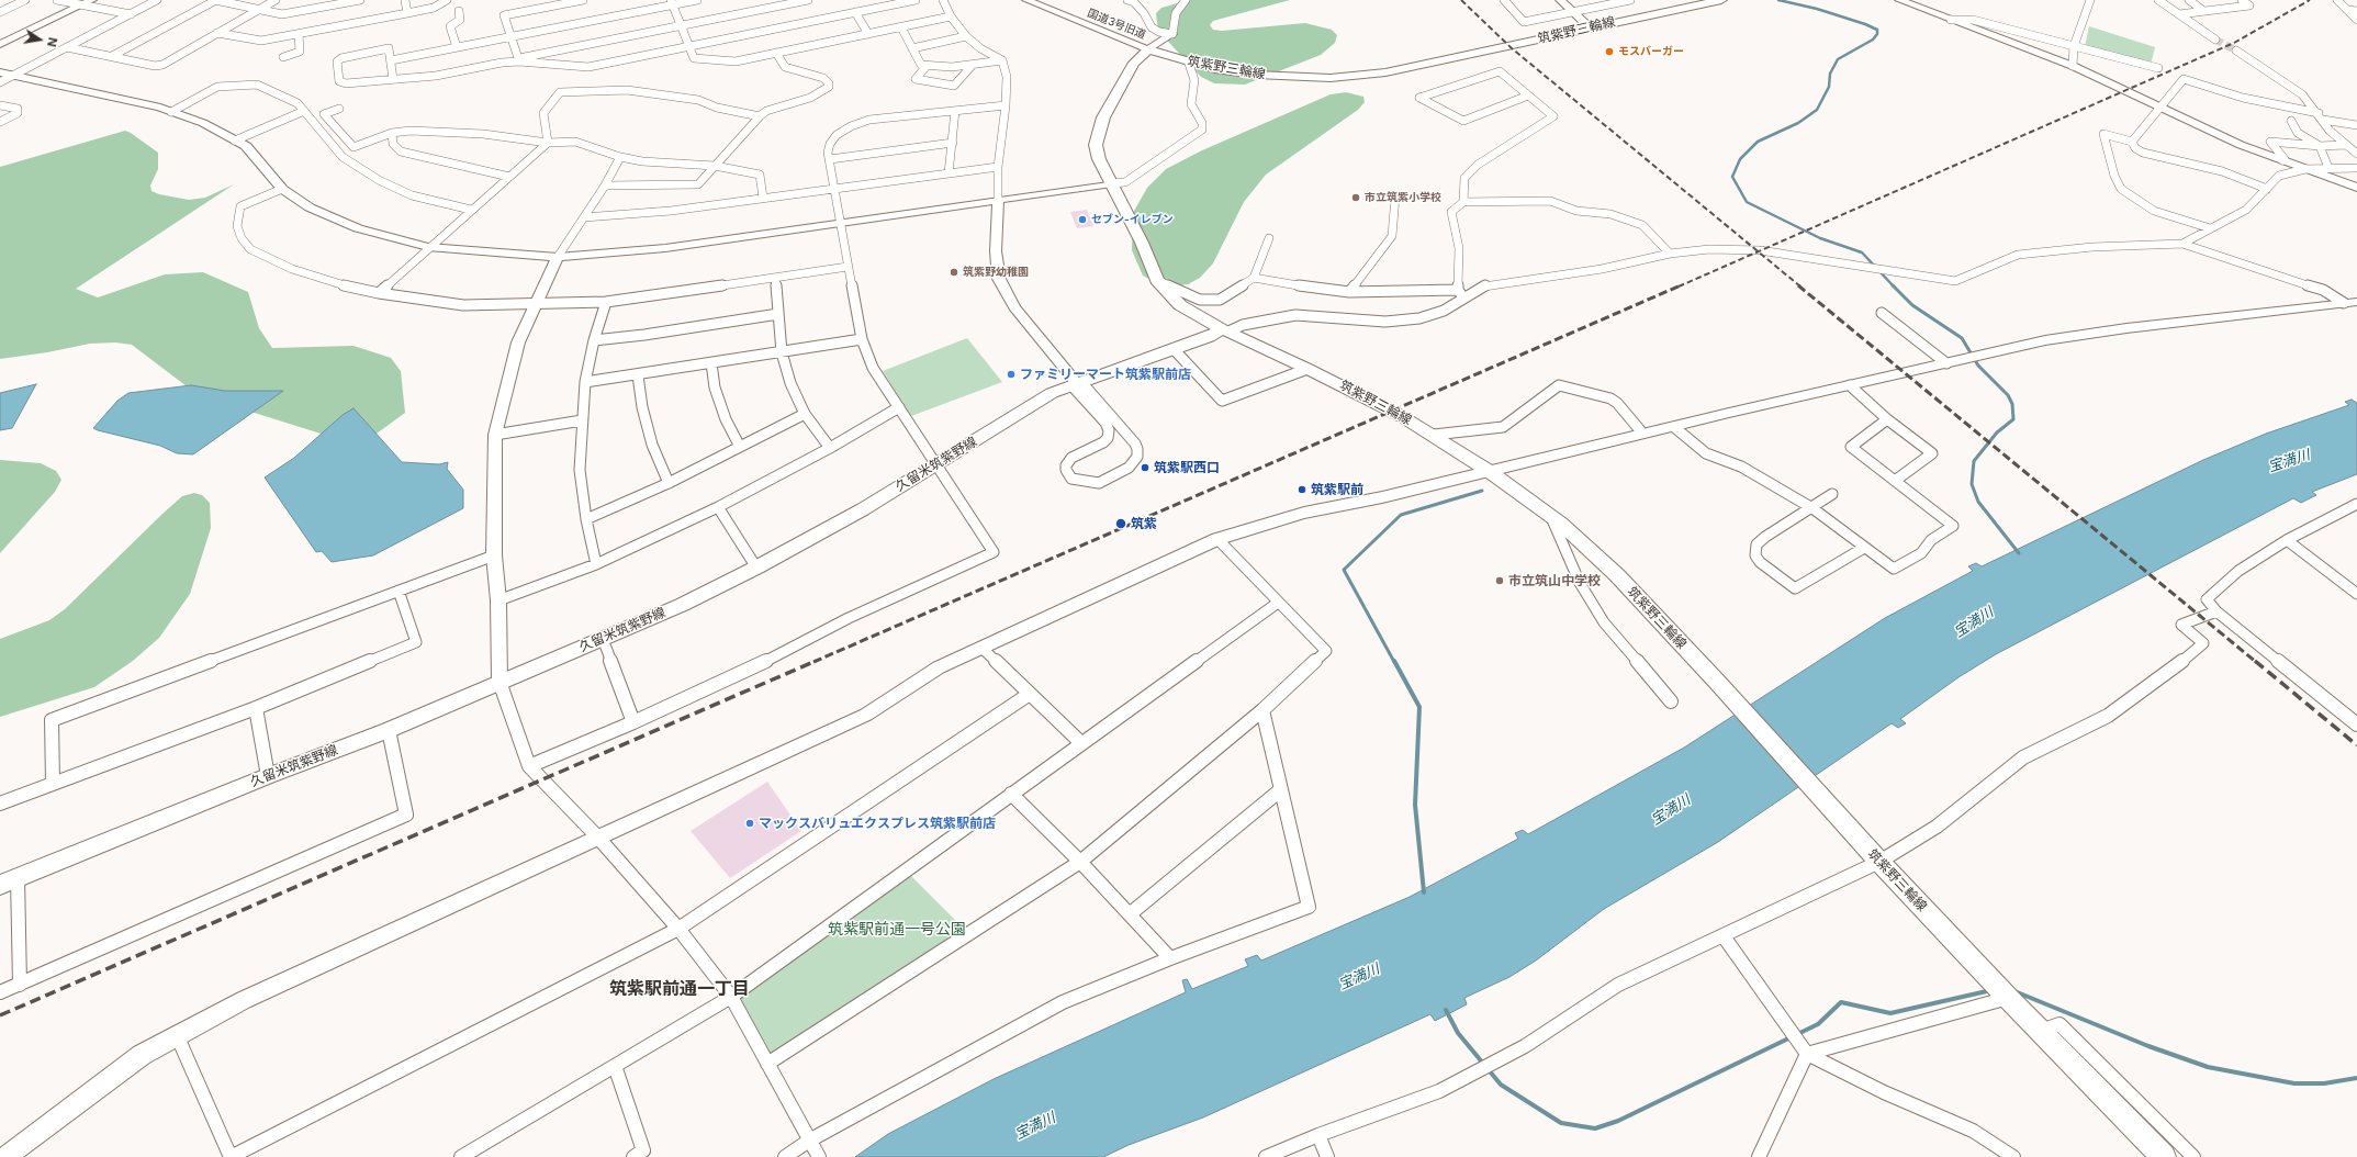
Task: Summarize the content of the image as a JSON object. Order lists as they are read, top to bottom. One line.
{"streets":{"main road":["筑紫野三輪線","久留米筑紫野線"],"street":["国道3号旧道"]},"crossings":[["国道3号旧道","筑紫野三輪線"],["筑紫野三輪線","久留米筑紫野線"]],"districts":["筑紫駅前通一丁目"],"water":["宝満川"],"parks":["筑紫駅前通一号公園"],"places":["モスバーガー","市立筑紫小学校","セブン-イレブン","筑紫野幼稚園","ファミリーマート筑紫駅前店","筑紫駅西口","筑紫駅前","筑紫","市立筑山中学校","マックスバリュエクスプレス筑紫駅前店"],"north":"right"}
